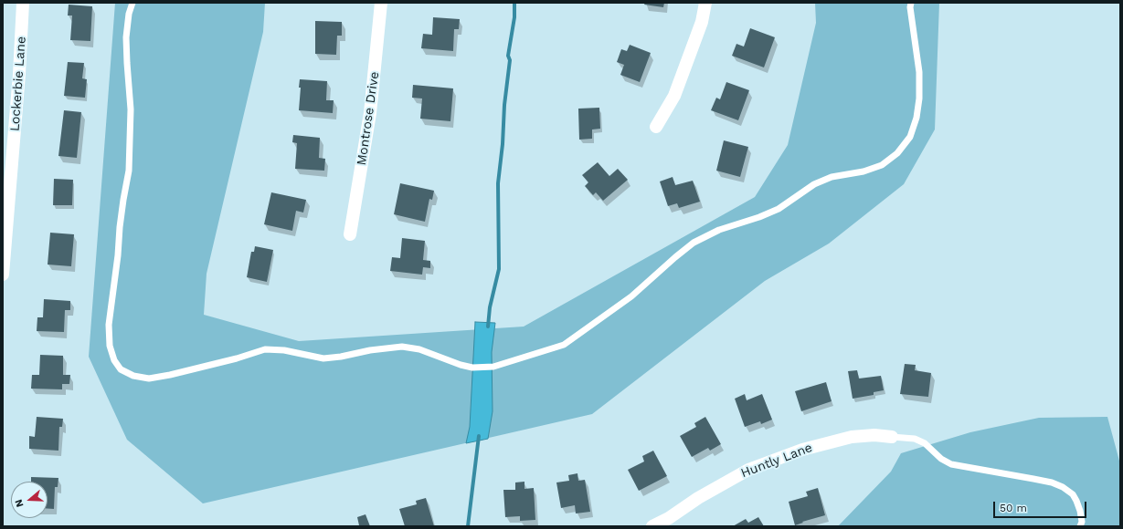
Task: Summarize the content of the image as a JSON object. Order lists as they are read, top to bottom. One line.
{"streets":{"street":["Lockerbie Lane","Montrose Drive","Huntly Lane"]},"scale_bar":"50 m","north":"left"}
